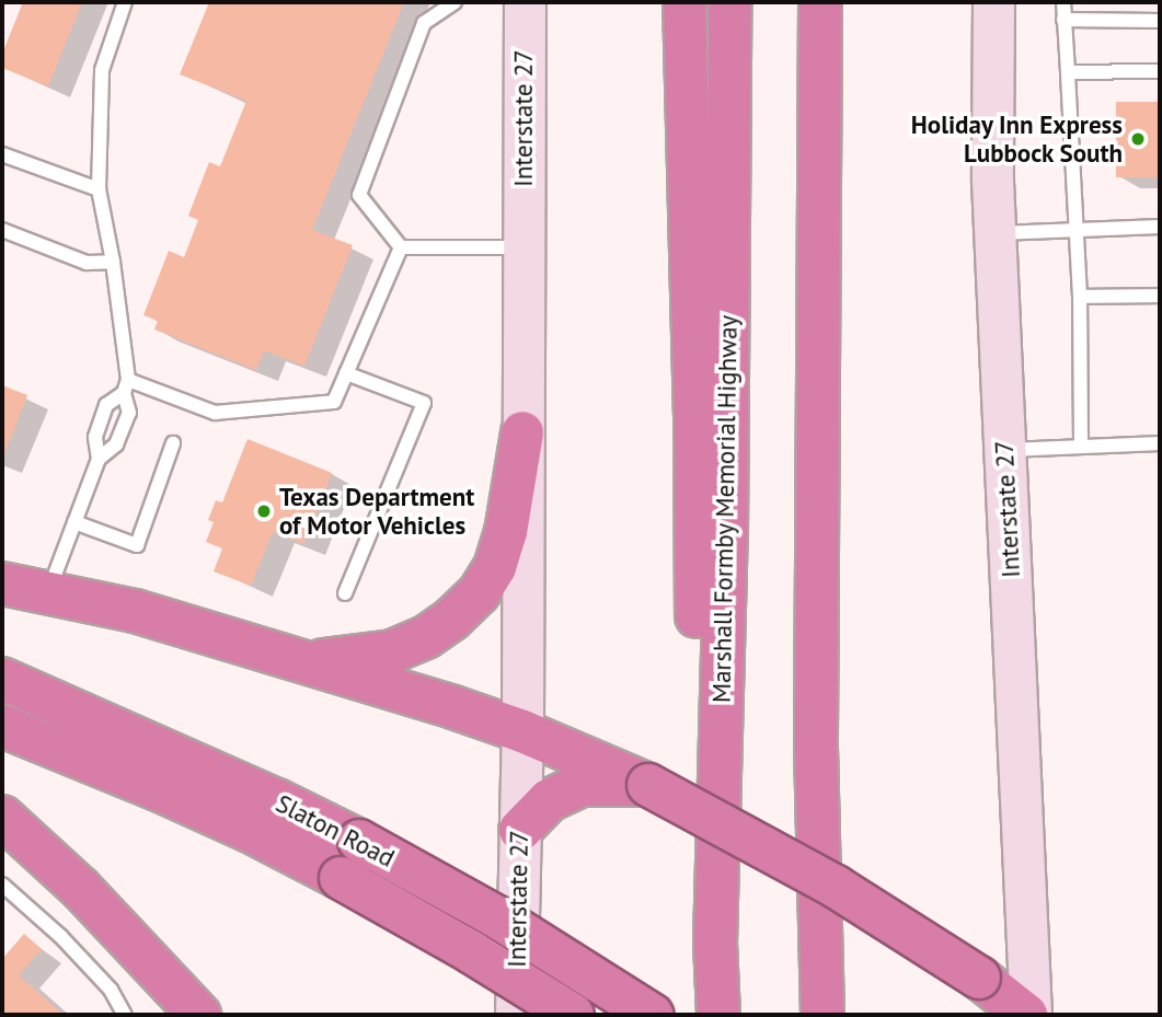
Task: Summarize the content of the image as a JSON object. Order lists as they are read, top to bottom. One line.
{"streets":{"highway":["Marshall Formby Memorial Highway","Slaton Road"],"main road":["Interstate 27"]},"places":["Holiday Inn Express Lubbock South","Texas Department of Motor Vehicles"]}
